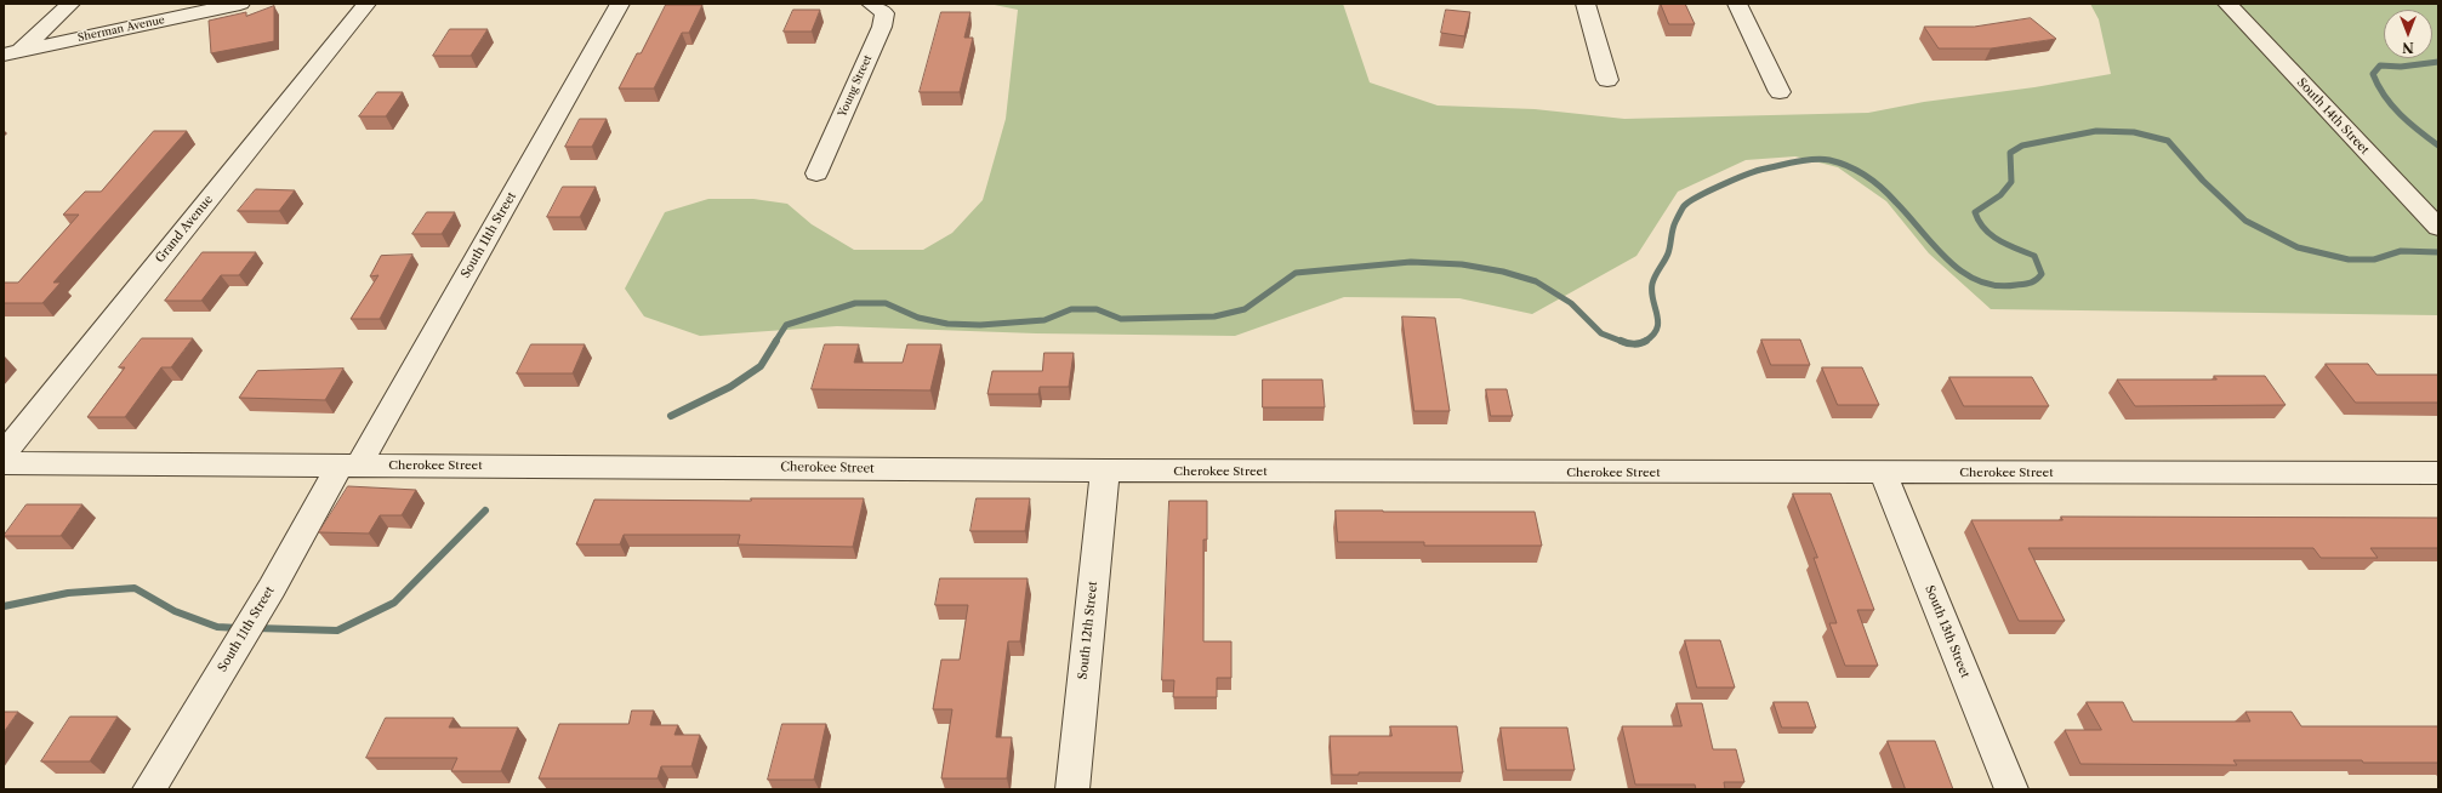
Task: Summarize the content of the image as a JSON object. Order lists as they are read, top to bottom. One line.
{"streets":{"street":["Sherman Avenue","Young Street","South 14th Street","Grand Avenue","South 11th Street","Cherokee Street","South 12th Street","South 13th Street"]},"crossings":[["South 11th Street","Cherokee Street"],["Cherokee Street","South 12th Street"],["Cherokee Street","South 13th Street"]],"north":"bottom"}
